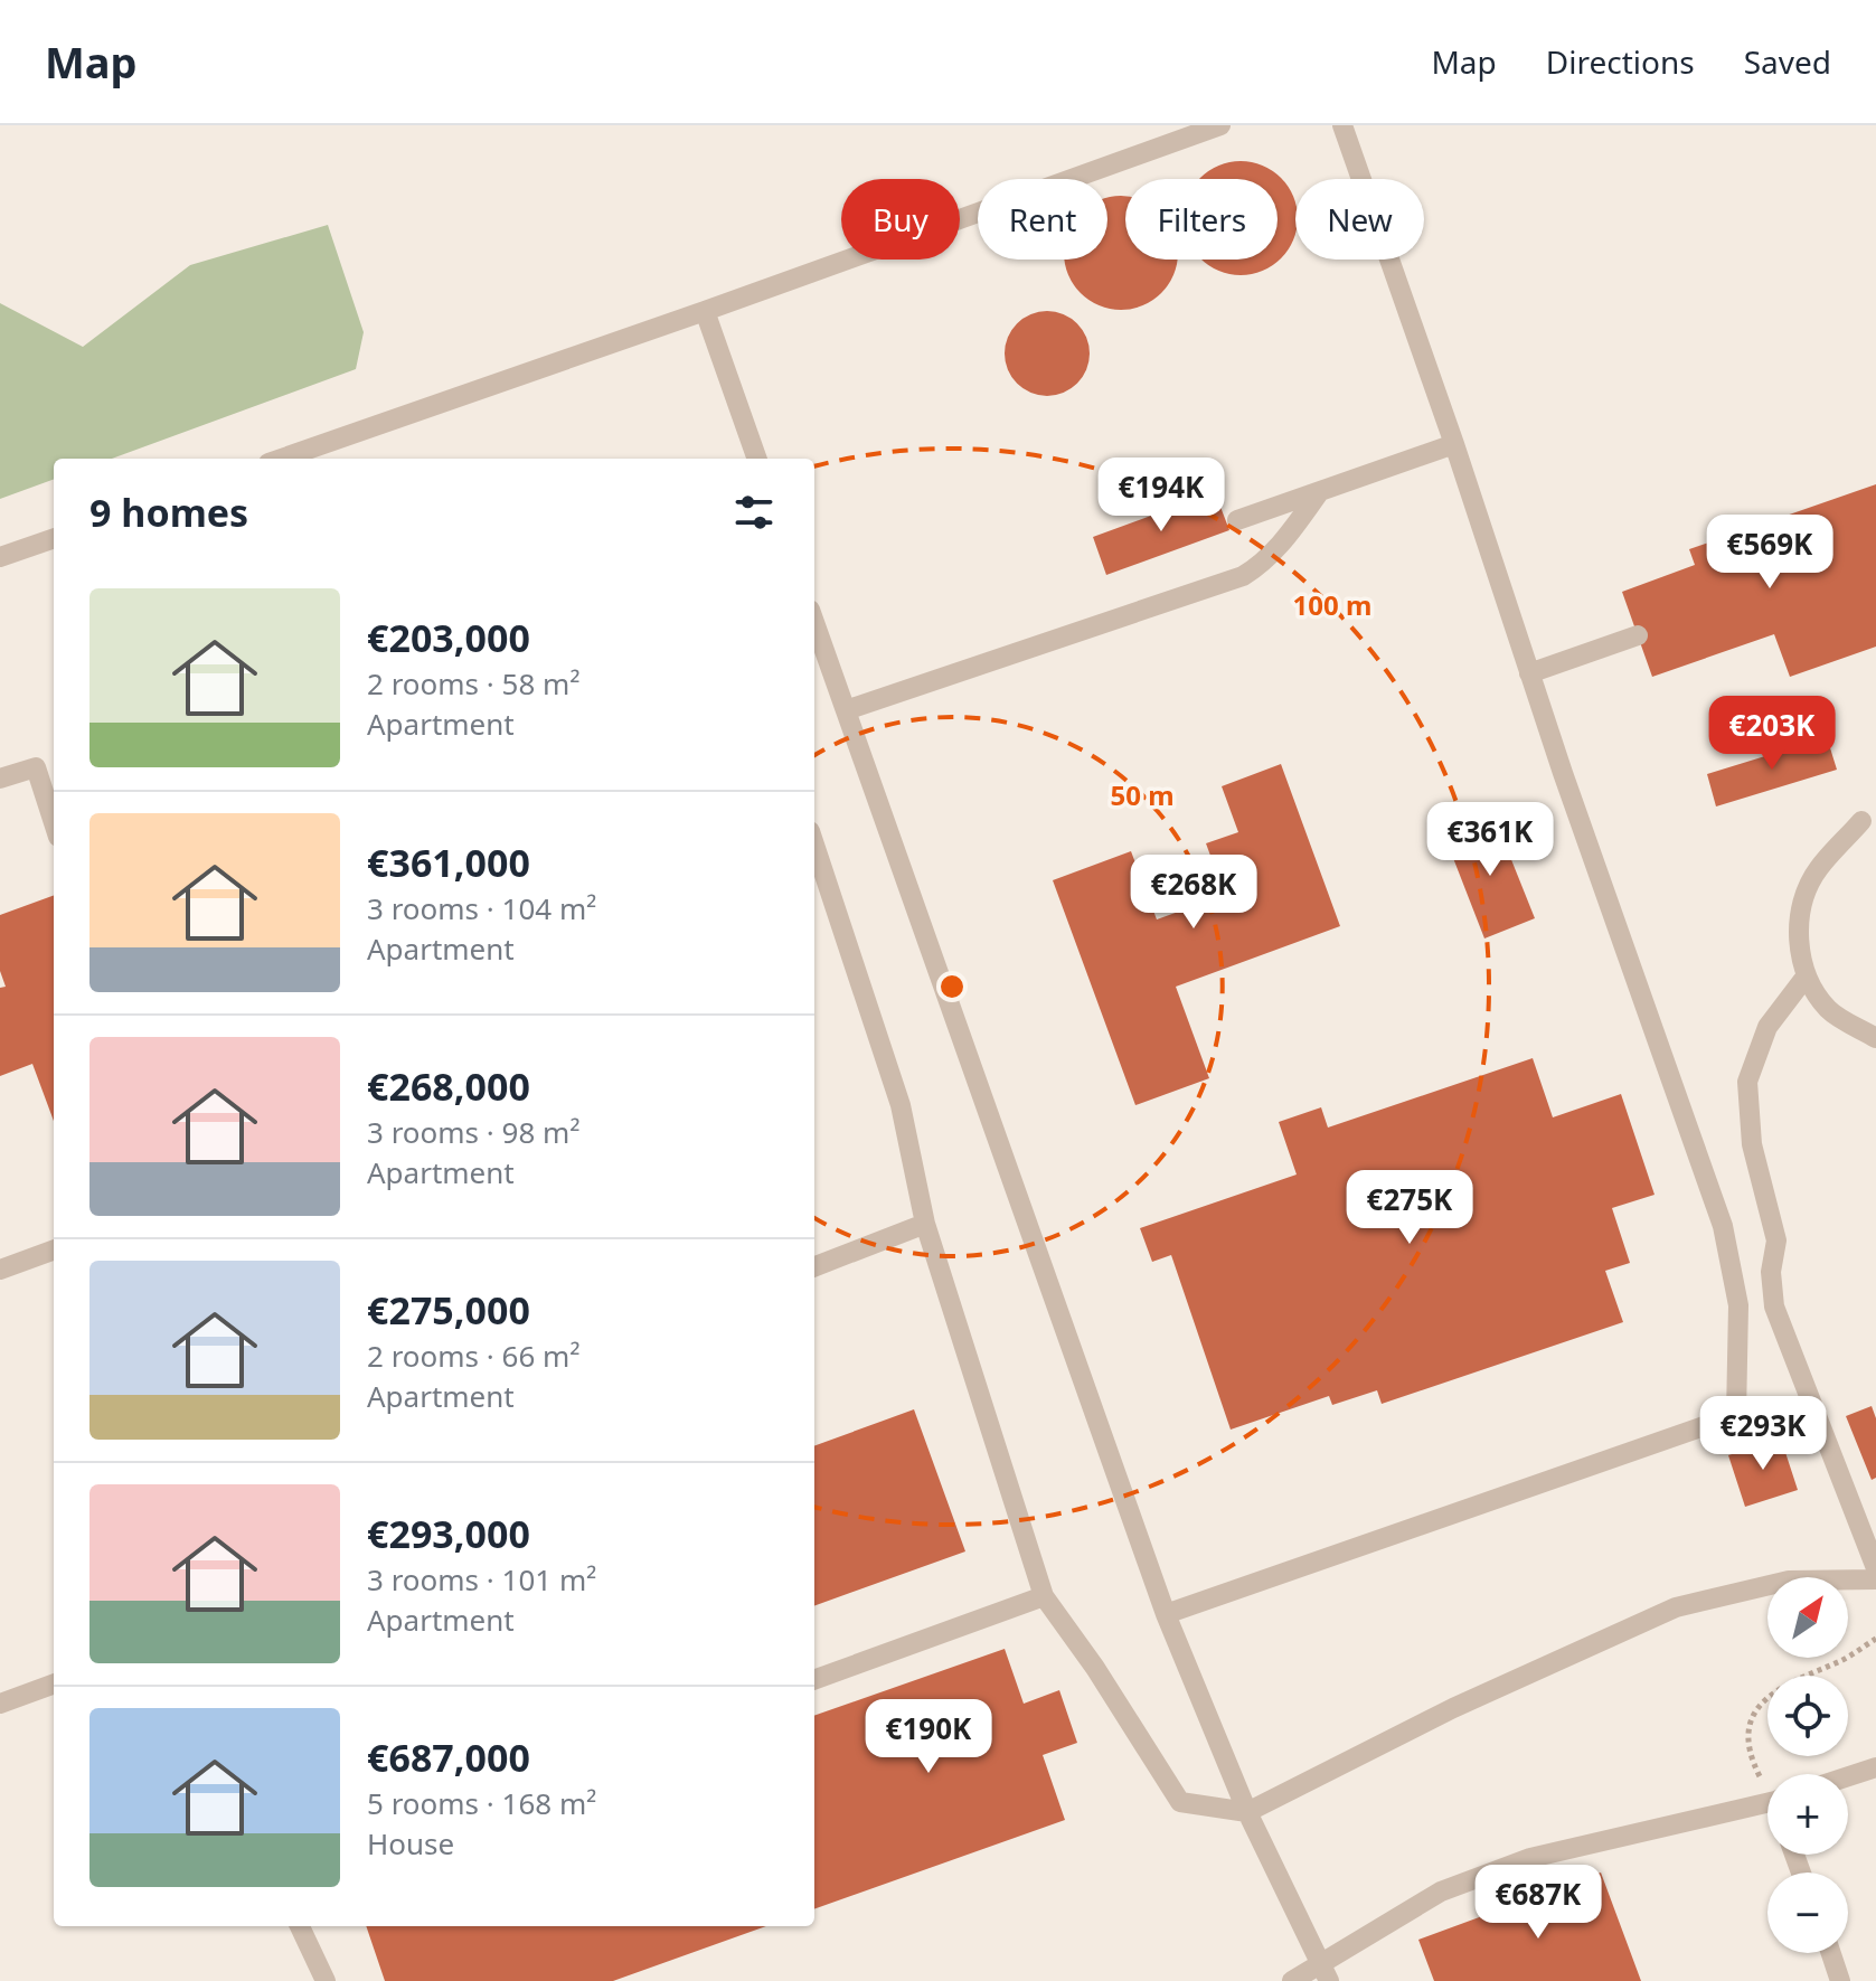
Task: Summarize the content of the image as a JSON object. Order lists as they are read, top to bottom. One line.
{"north":"top right","page":{"header":"Map","nav":["Map","Directions","Saved"],"chip":["Buy","Rent","Filters","New"],"price":["€194K","€569K","€203K","€361K","€268K","€275K","€293K","€190K","€687K"],"heading":"9 homes","list":[{"name":"€203,000","note":"2 rooms · 58 m² · Apartment"},{"name":"€361,000","note":"3 rooms · 104 m² · Apartment"},{"name":"€268,000","note":"3 rooms · 98 m² · Apartment"},{"name":"€275,000","note":"2 rooms · 66 m² · Apartment"},{"name":"€293,000","note":"3 rooms · 101 m² · Apartment"},{"name":"€687,000","note":"5 rooms · 168 m² · House"}],"map_buttons":["+","−"]},"rings":["100 m","50 m"]}
